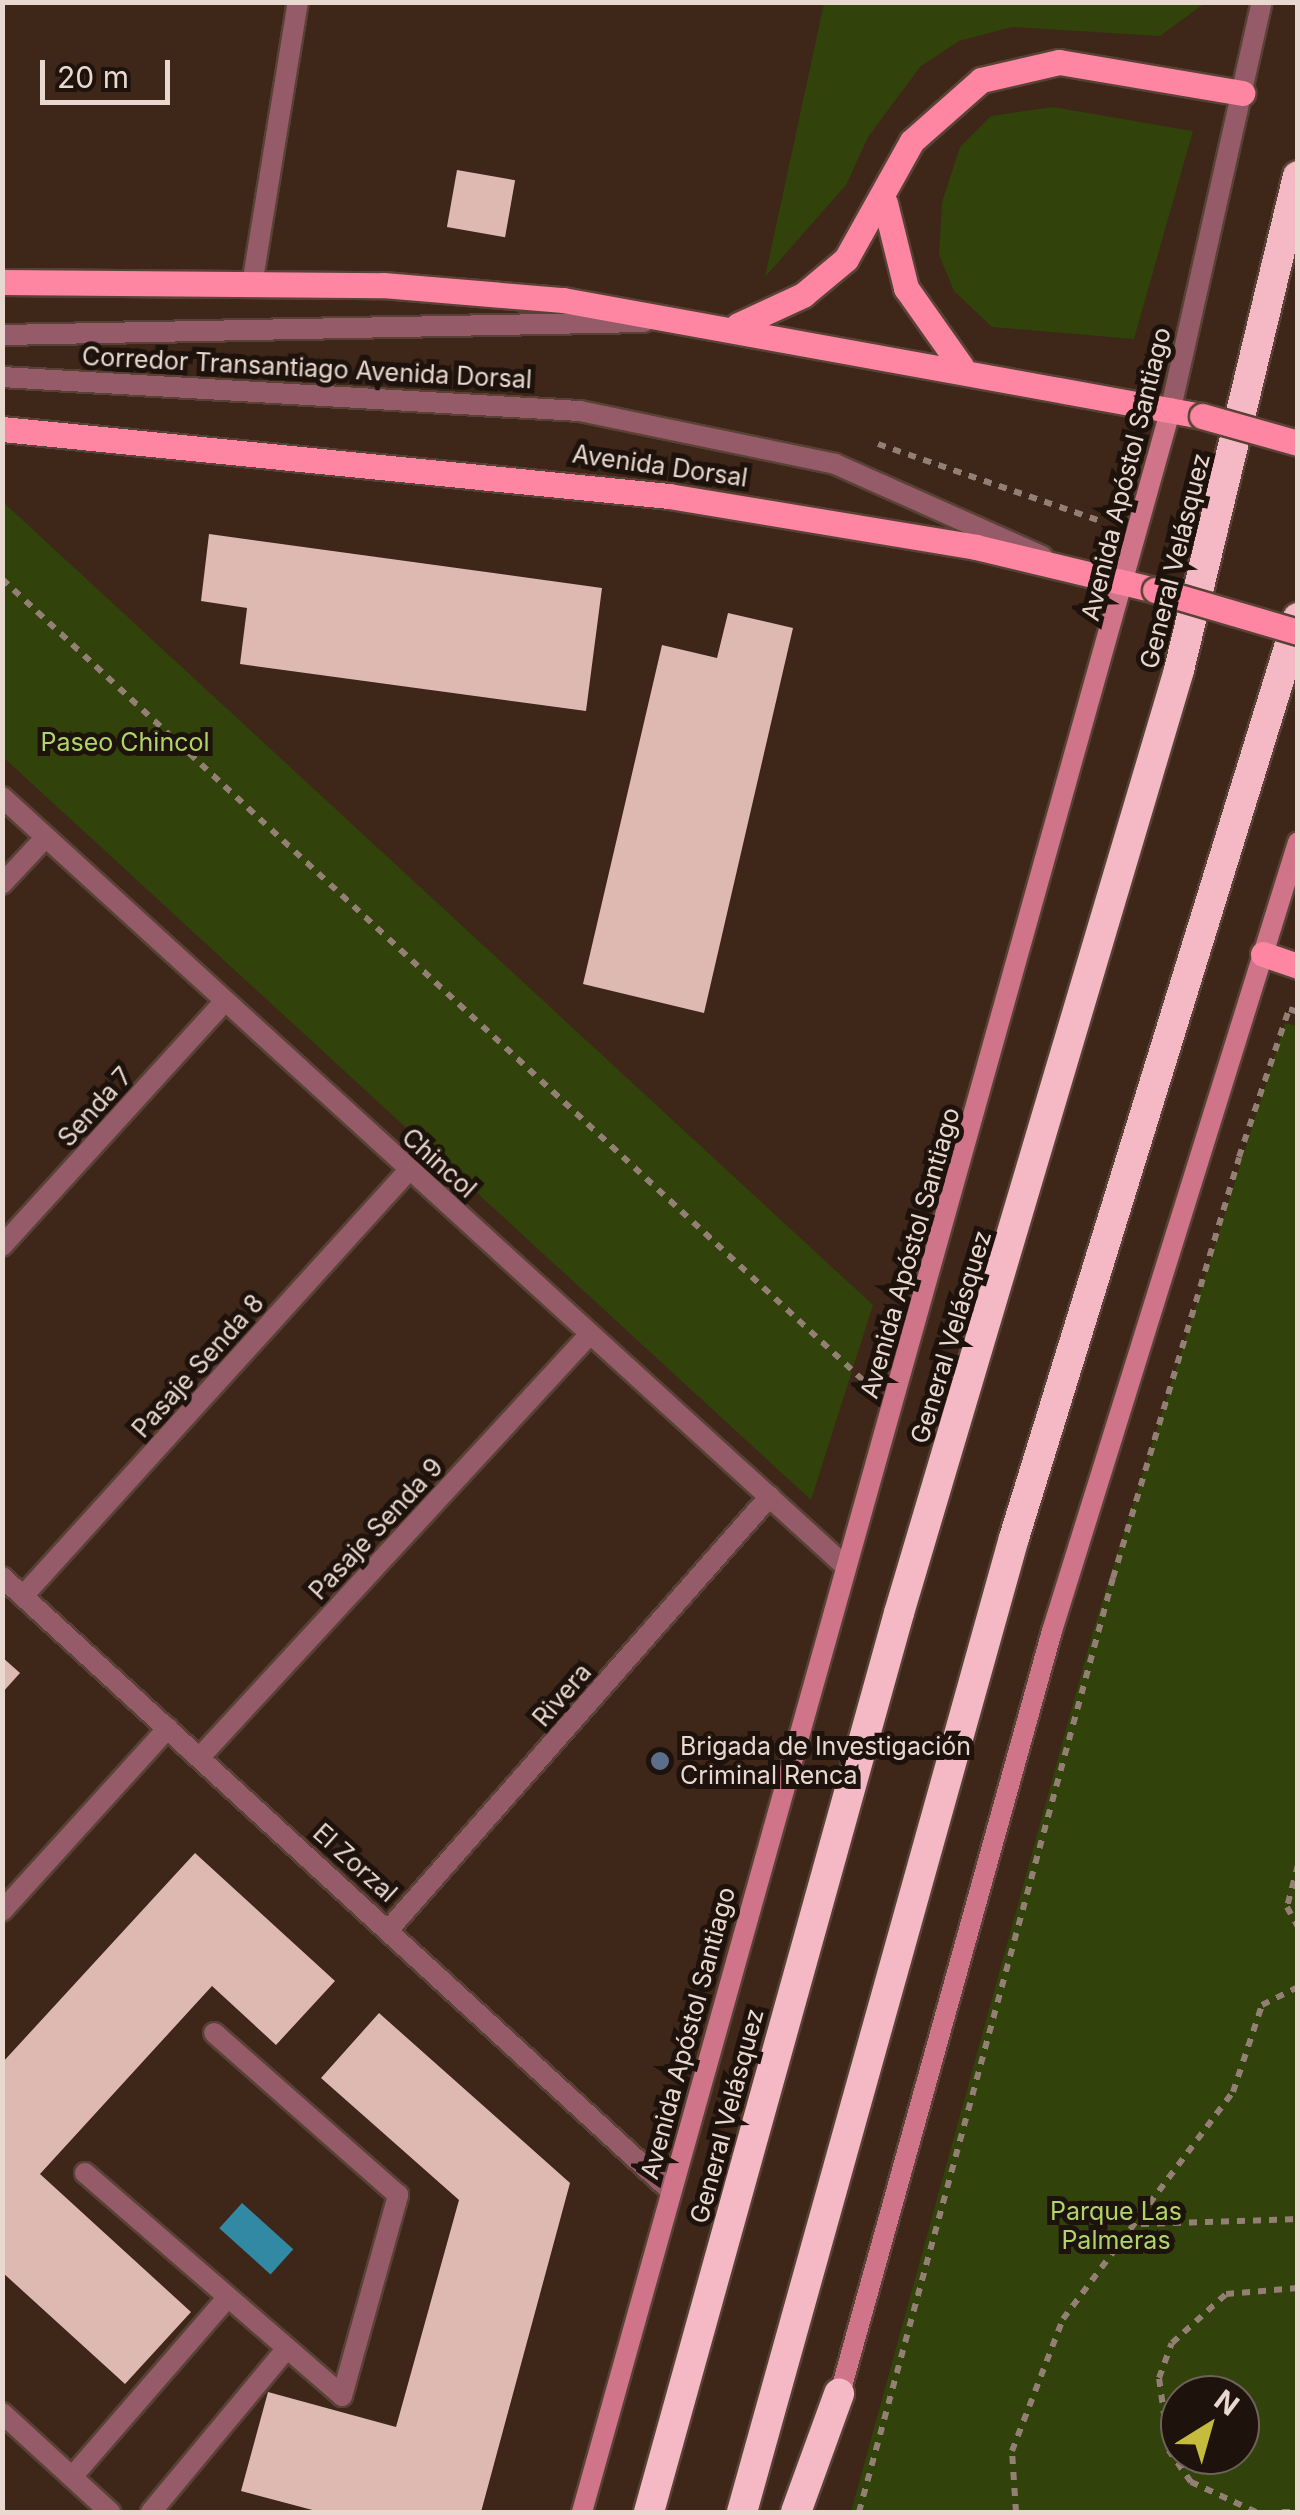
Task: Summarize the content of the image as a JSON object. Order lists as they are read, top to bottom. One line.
{"streets":{"highway":["General Velásquez"],"main road":["Avenida Dorsal","Avenida Apóstol Santiago"],"street":["Corredor Transantiago Avenida Dorsal","Senda 7","Chincol","Pasaje Senda 8","Pasaje Senda 9","Rivera","El Zorzal"]},"crossings":[["Corredor Transantiago Avenida Dorsal","Avenida Dorsal"],["Avenida Dorsal","Avenida Apóstol Santiago"],["Avenida Apóstol Santiago","Chincol"],["Avenida Apóstol Santiago","El Zorzal"],["Senda 7","Chincol"],["Chincol","Pasaje Senda 8"],["Chincol","Pasaje Senda 9"],["Chincol","Rivera"],["Pasaje Senda 8","El Zorzal"],["Pasaje Senda 9","El Zorzal"],["Rivera","El Zorzal"]],"parks":["Paseo Chincol","Parque Las Palmeras"],"places":["Brigada de Investigación Criminal Renca"],"scale_bar":"20 m","north":"top right"}
